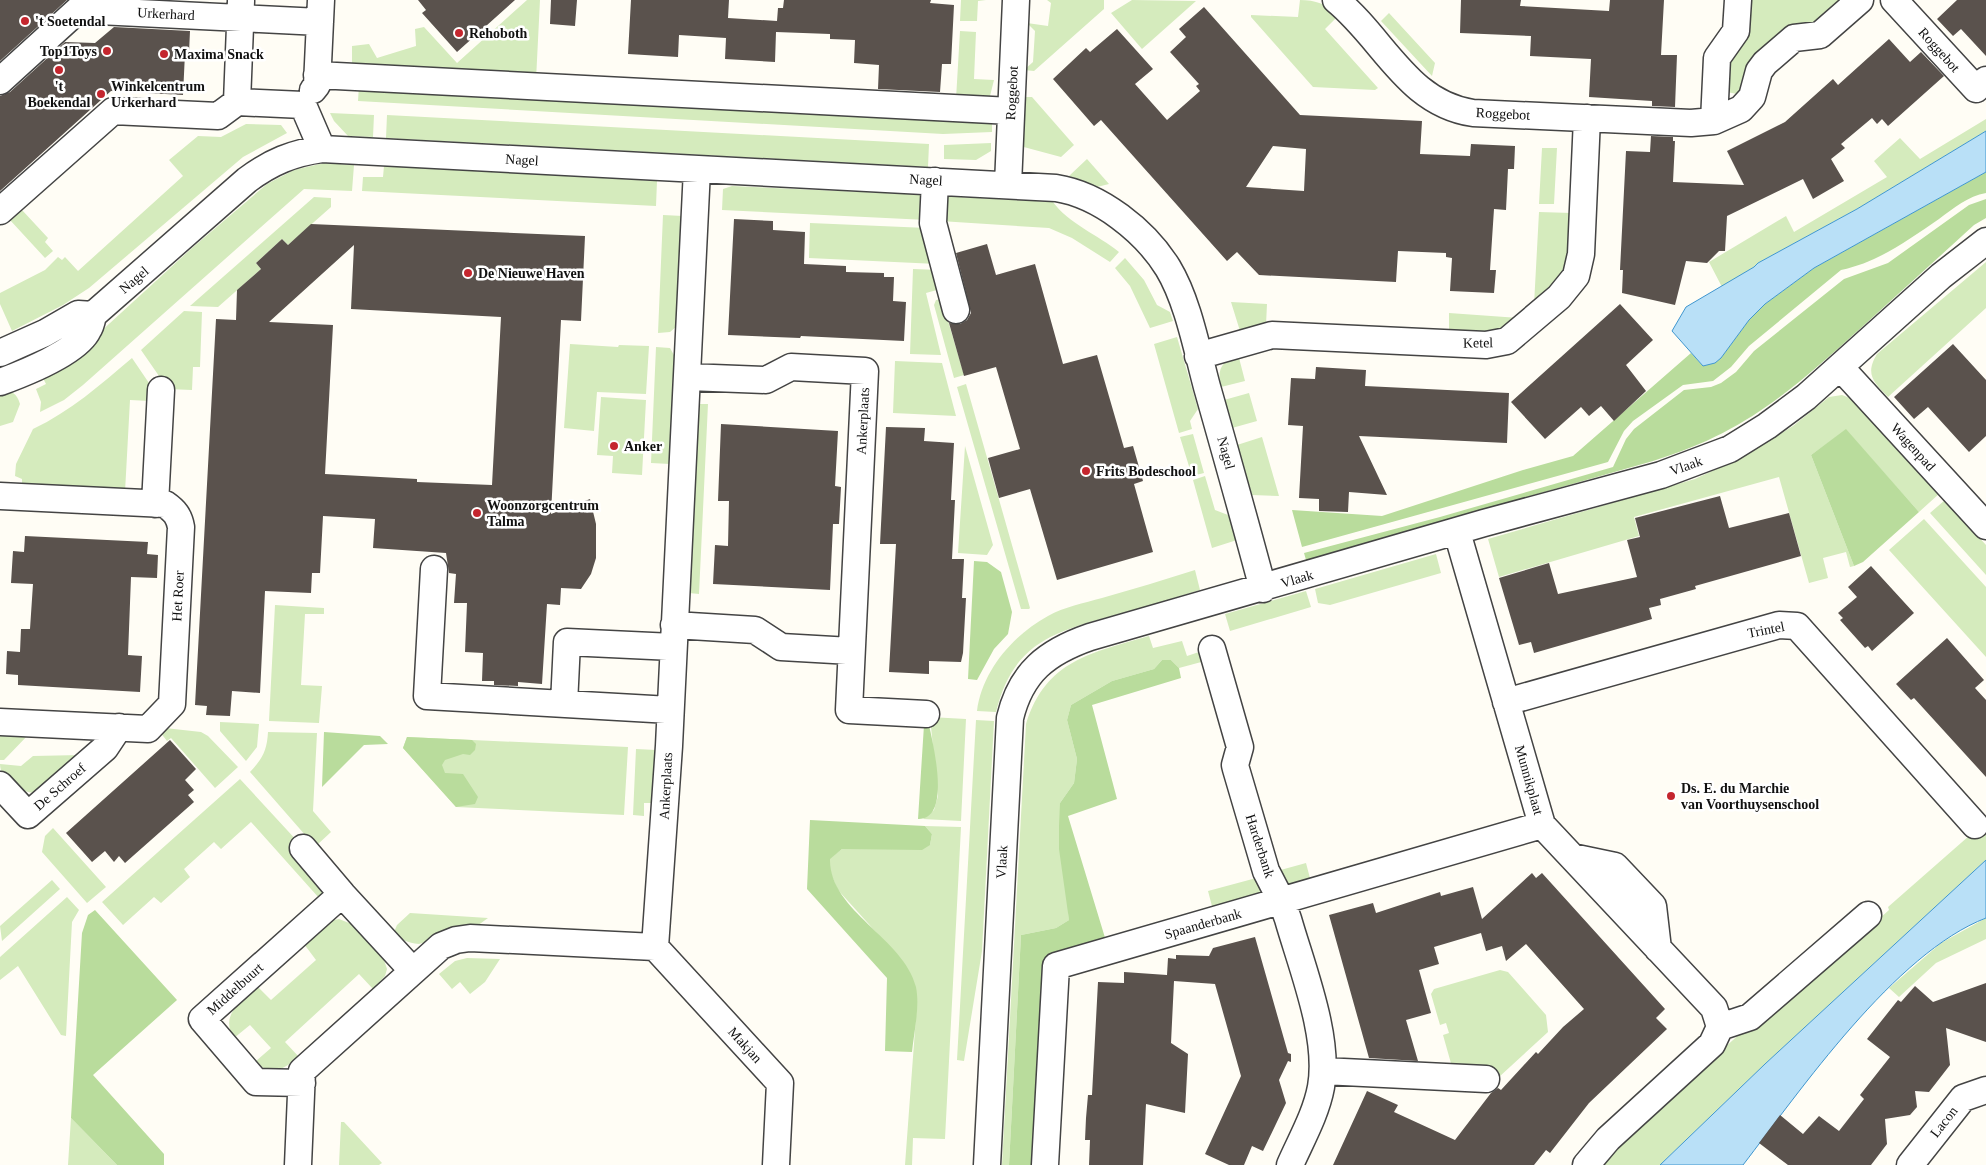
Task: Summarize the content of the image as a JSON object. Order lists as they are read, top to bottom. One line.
{"streets":{"street":["Urkerhard","Roggebot","Nagel","Ketel","Ankerplaats","Wagenpad","Vlaak","Het Roer","Trintel","Munnikplaat","De Schroef","Harderbank","Spaanderbank","Middelbuurt","Makjan","Lacon"]},"crossings":[["Roggebot","Nagel"],["Roggebot","Ketel"],["Nagel","Ketel"],["Nagel","Ankerplaats"],["Nagel","Vlaak"],["Ankerplaats","Makjan"],["Wagenpad","Vlaak"],["Vlaak","Munnikplaat"],["Het Roer","De Schroef"],["Trintel","Munnikplaat"],["Munnikplaat","Spaanderbank"],["Harderbank","Spaanderbank"]],"places":["'t Soetendal","Rehoboth","Top1Toys","Maxima Snack","'t Boekendal","Winkelcentrum Urkerhard","De Nieuwe Haven","Anker","Frits Bodeschool","Woonzorgcentrum Talma","Ds. E. du Marchie van Voorthuysenschool"]}
